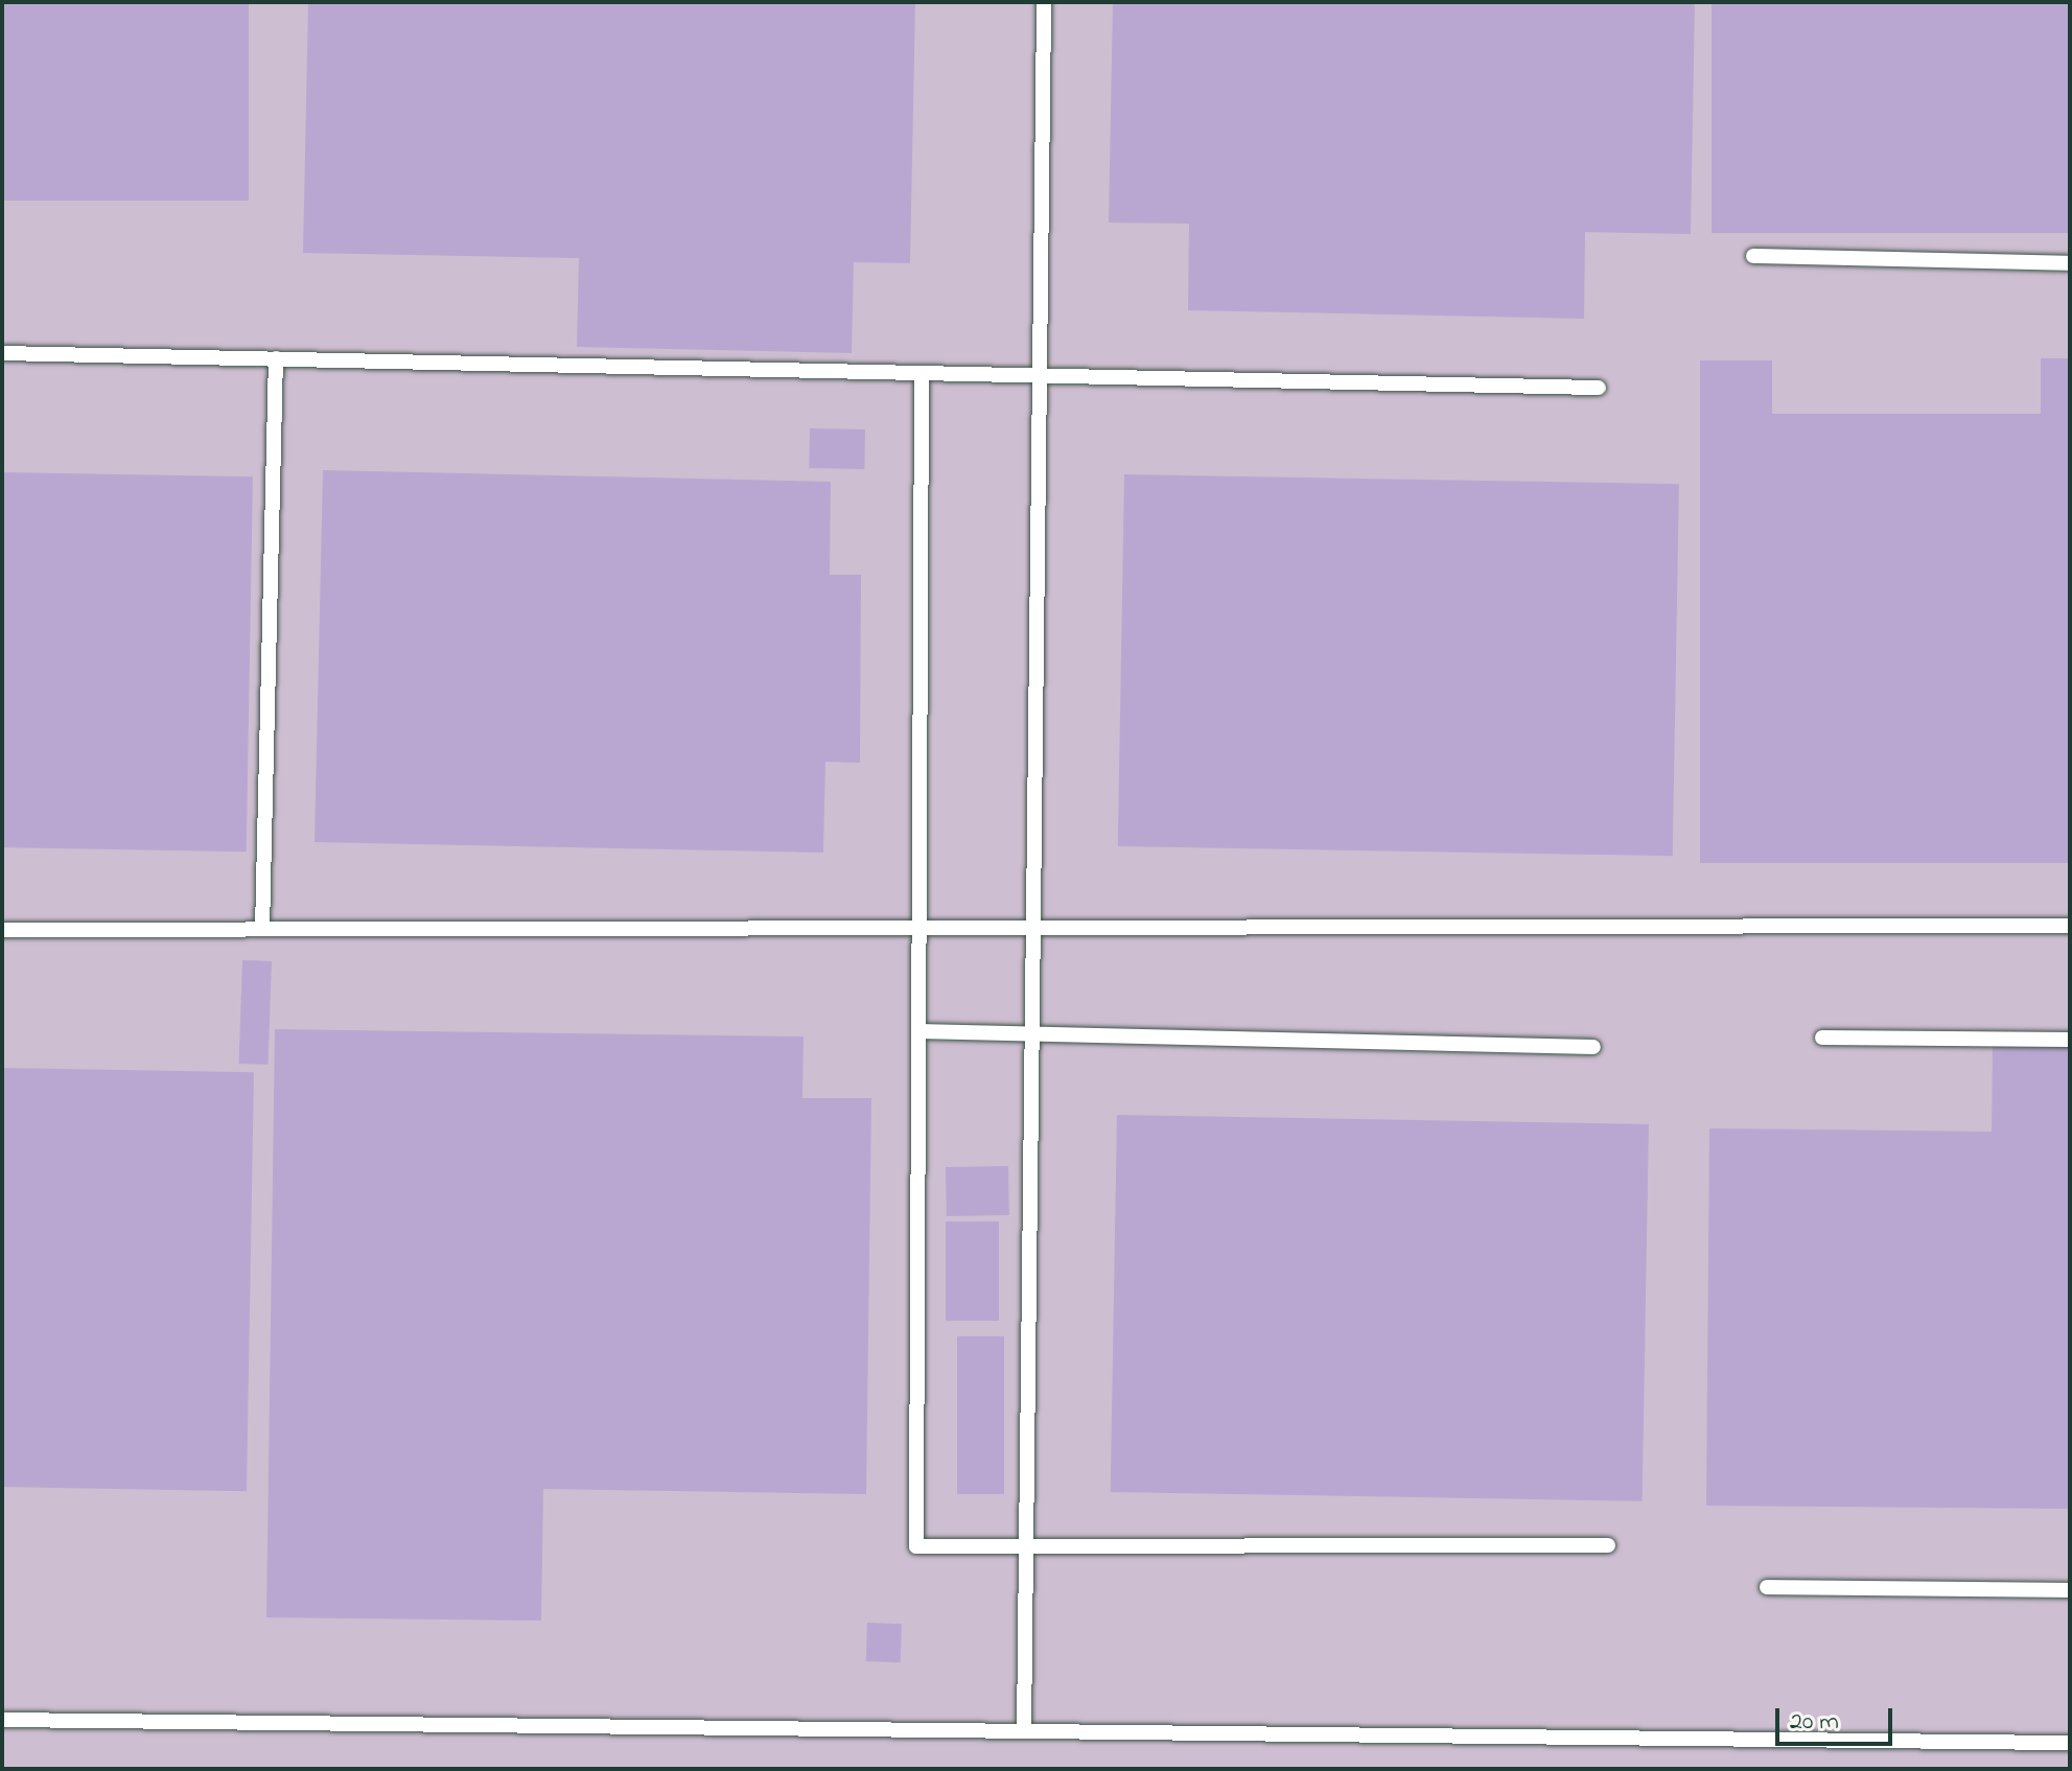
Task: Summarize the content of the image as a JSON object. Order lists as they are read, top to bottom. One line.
{"scale_bar":"20 m"}
